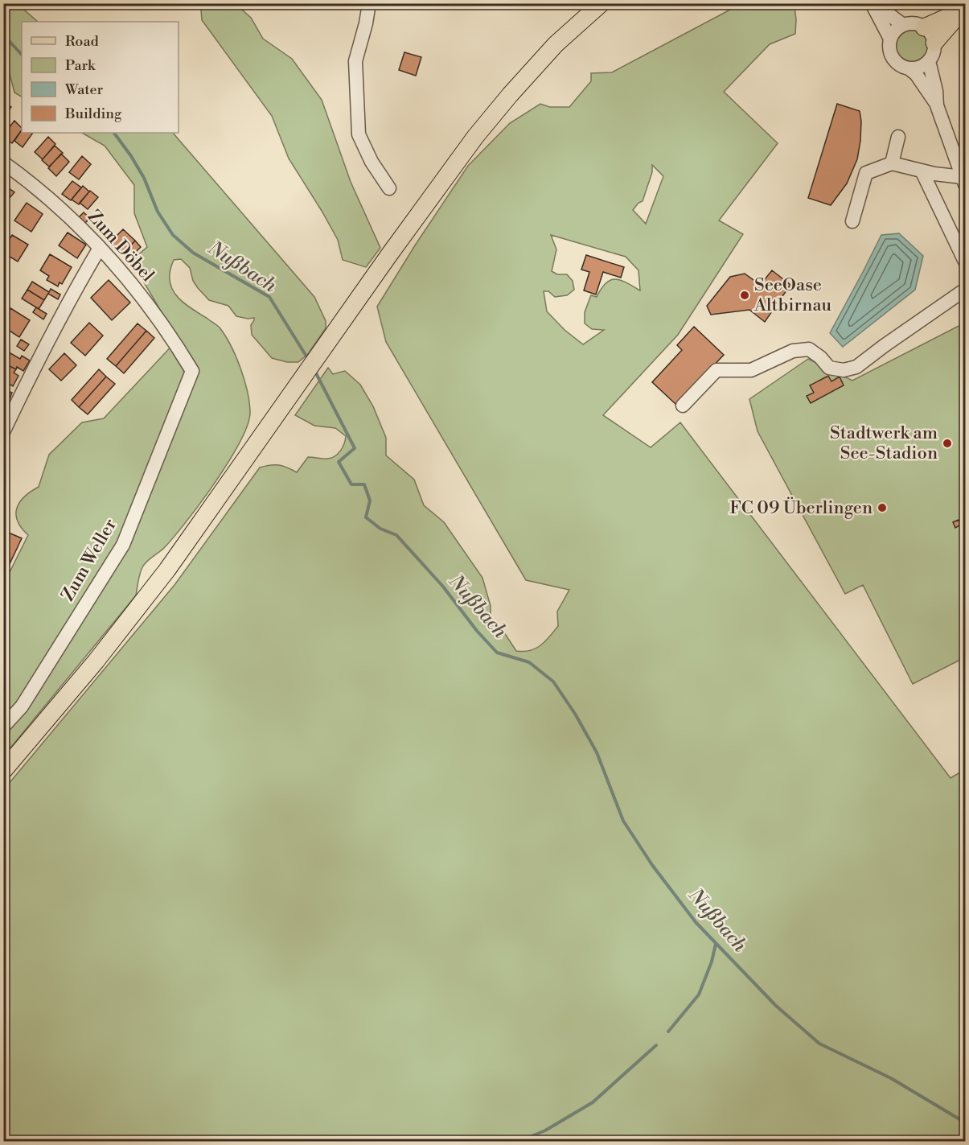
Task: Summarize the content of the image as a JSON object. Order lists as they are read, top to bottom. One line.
{"streets":{"street":["Zum Döbel","Zum Weller"]},"crossings":[["Zum Döbel","Zum Weller"]],"water":["Nußbach"],"places":["SeeOase Altbirnau","Stadtwerk am See-Stadion","FC 09 Überlingen"],"legend":["Road","Park","Water","Building"]}
